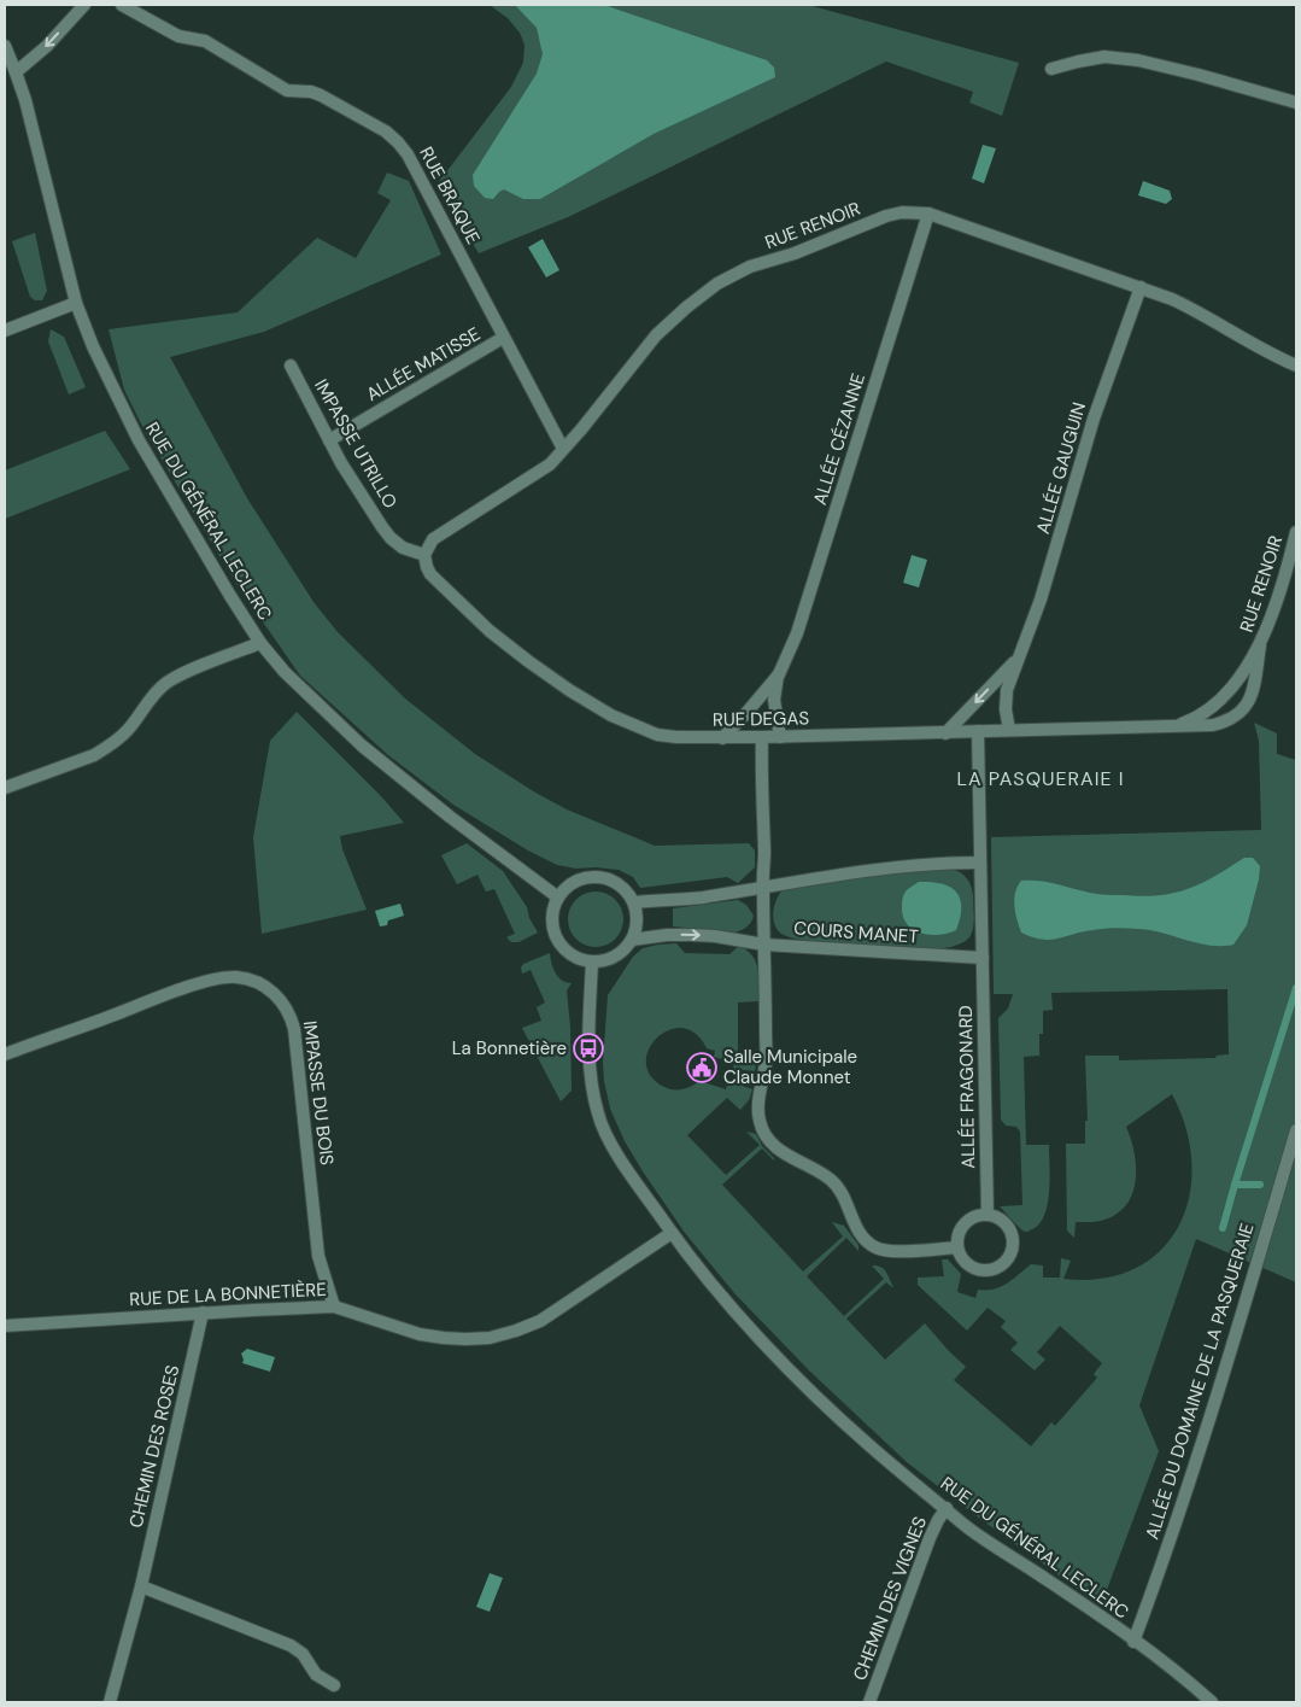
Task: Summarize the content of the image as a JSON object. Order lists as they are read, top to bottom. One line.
{"streets":{"street":["RUE BRAQUE","RUE RENOIR","ALLÉE MATISSE","ALLÉE CÉZANNE","IMPASSE UTRILLO","ALLÉE GAUGUIN","RUE DU GÉNÉRAL LECLERC","RUE DEGAS","COURS MANET","ALLÉE FRAGONARD","IMPASSE DU BOIS","RUE DE LA BONNETIÈRE","ALLÉE DU DOMAINE DE LA PASQUERAIE","CHEMIN DES ROSES","CHEMIN DES VIGNES"]},"crossings":[["RUE BRAQUE","RUE RENOIR"],["RUE BRAQUE","ALLÉE MATISSE"],["RUE RENOIR","ALLÉE CÉZANNE"],["RUE RENOIR","IMPASSE UTRILLO"],["RUE RENOIR","ALLÉE GAUGUIN"],["RUE RENOIR","RUE DEGAS"],["ALLÉE MATISSE","IMPASSE UTRILLO"],["ALLÉE CÉZANNE","RUE DEGAS"],["IMPASSE UTRILLO","RUE DEGAS"],["ALLÉE GAUGUIN","RUE DEGAS"],["RUE DU GÉNÉRAL LECLERC","COURS MANET"],["RUE DU GÉNÉRAL LECLERC","RUE DE LA BONNETIÈRE"],["RUE DU GÉNÉRAL LECLERC","ALLÉE DU DOMAINE DE LA PASQUERAIE"],["RUE DU GÉNÉRAL LECLERC","CHEMIN DES VIGNES"],["COURS MANET","ALLÉE FRAGONARD"],["IMPASSE DU BOIS","RUE DE LA BONNETIÈRE"],["RUE DE LA BONNETIÈRE","CHEMIN DES ROSES"]],"districts":["LA PASQUERAIE I"],"places":{"bus stop":["La Bonnetière"],"public building":["Salle Municipale Claude Monnet"]}}
